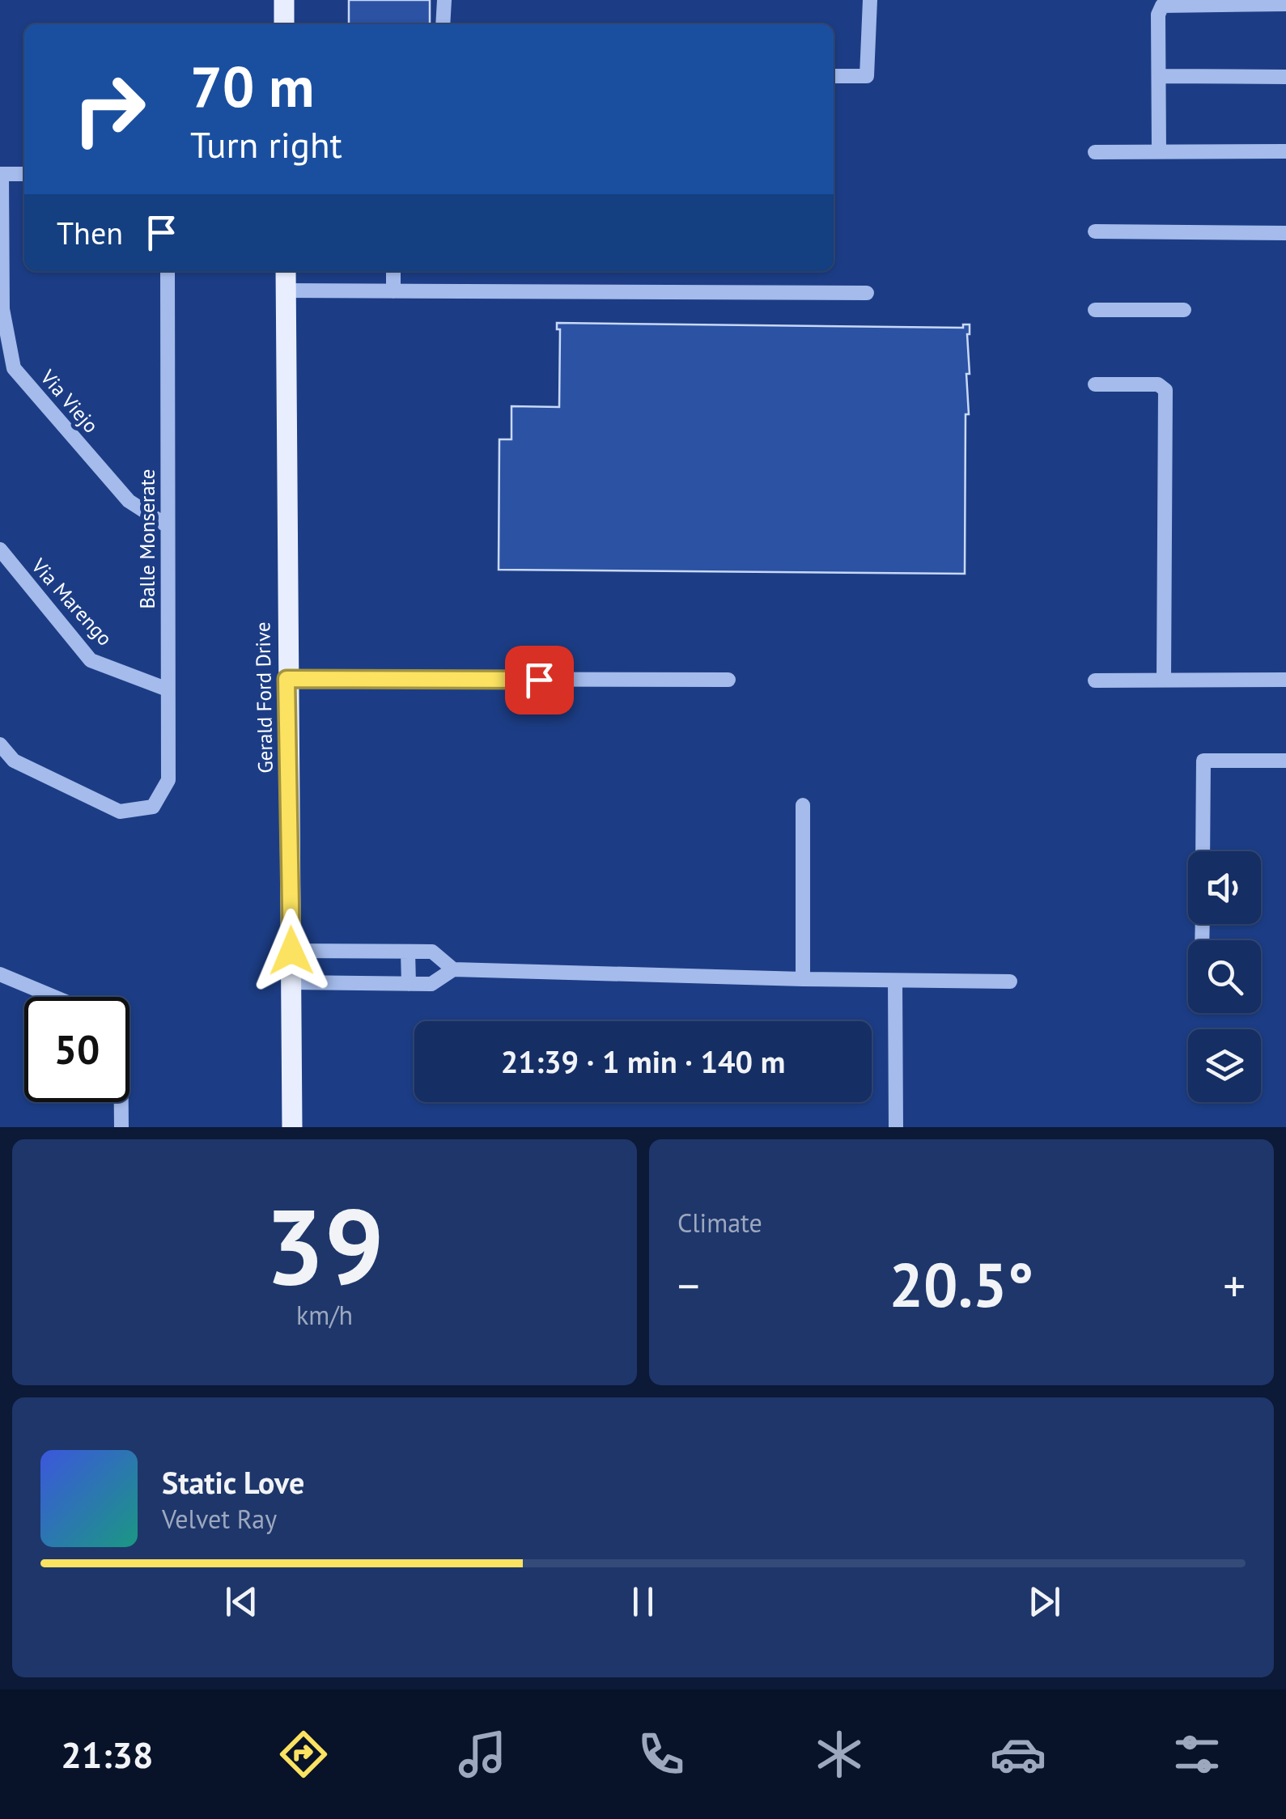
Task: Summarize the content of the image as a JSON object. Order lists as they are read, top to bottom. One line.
{"streets":{"main road":["Gerald Ford Drive"],"street":["Via Viejo","Balle Monserate","Via Marengo"]},"crossings":[["Via Viejo","Balle Monserate"],["Balle Monserate","Via Marengo"]],"page":{"turn":["70 m","Turn right"],"then":"Then","limit":"50","trip":"21:39 · 1 min · 140 m","tile":[["39","km/h"],"Climate"],"heat":["−","20.5°","+"],"song":["Static Love","Velvet Ray"],"tabs":"21:38"}}
